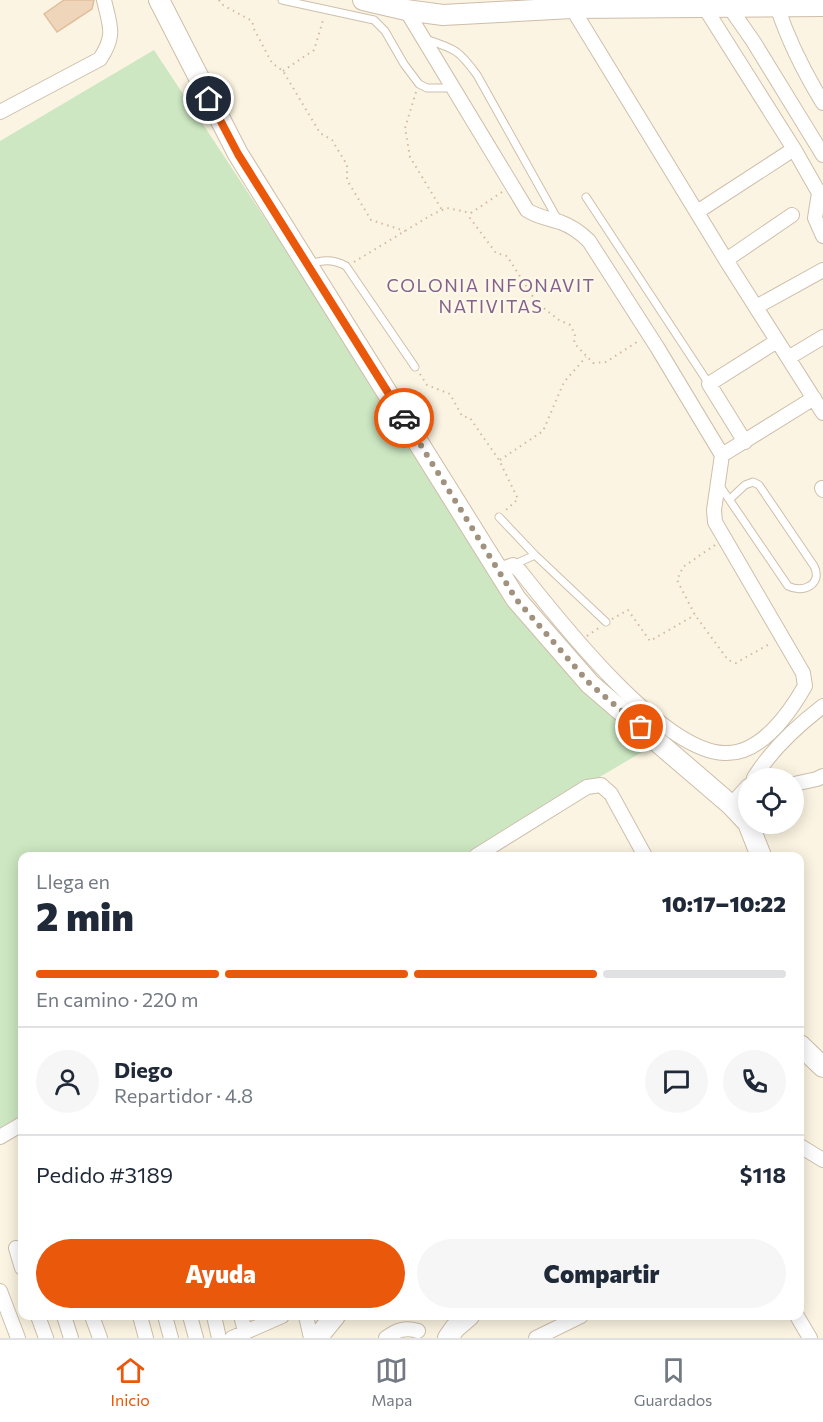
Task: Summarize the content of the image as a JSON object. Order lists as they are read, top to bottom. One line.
{"districts":["COLONIA INFONAVIT NATIVITAS"],"page":{"heading":["2 min","Llega en","10:17–10:22"],"panel":["Diego","Repartidor · 4.8","Pedido #3189","$118"],"bar":"En camino · 220 m","buttons":["Ayuda","Compartir"],"tabs":["Inicio","Mapa","Guardados"]}}
